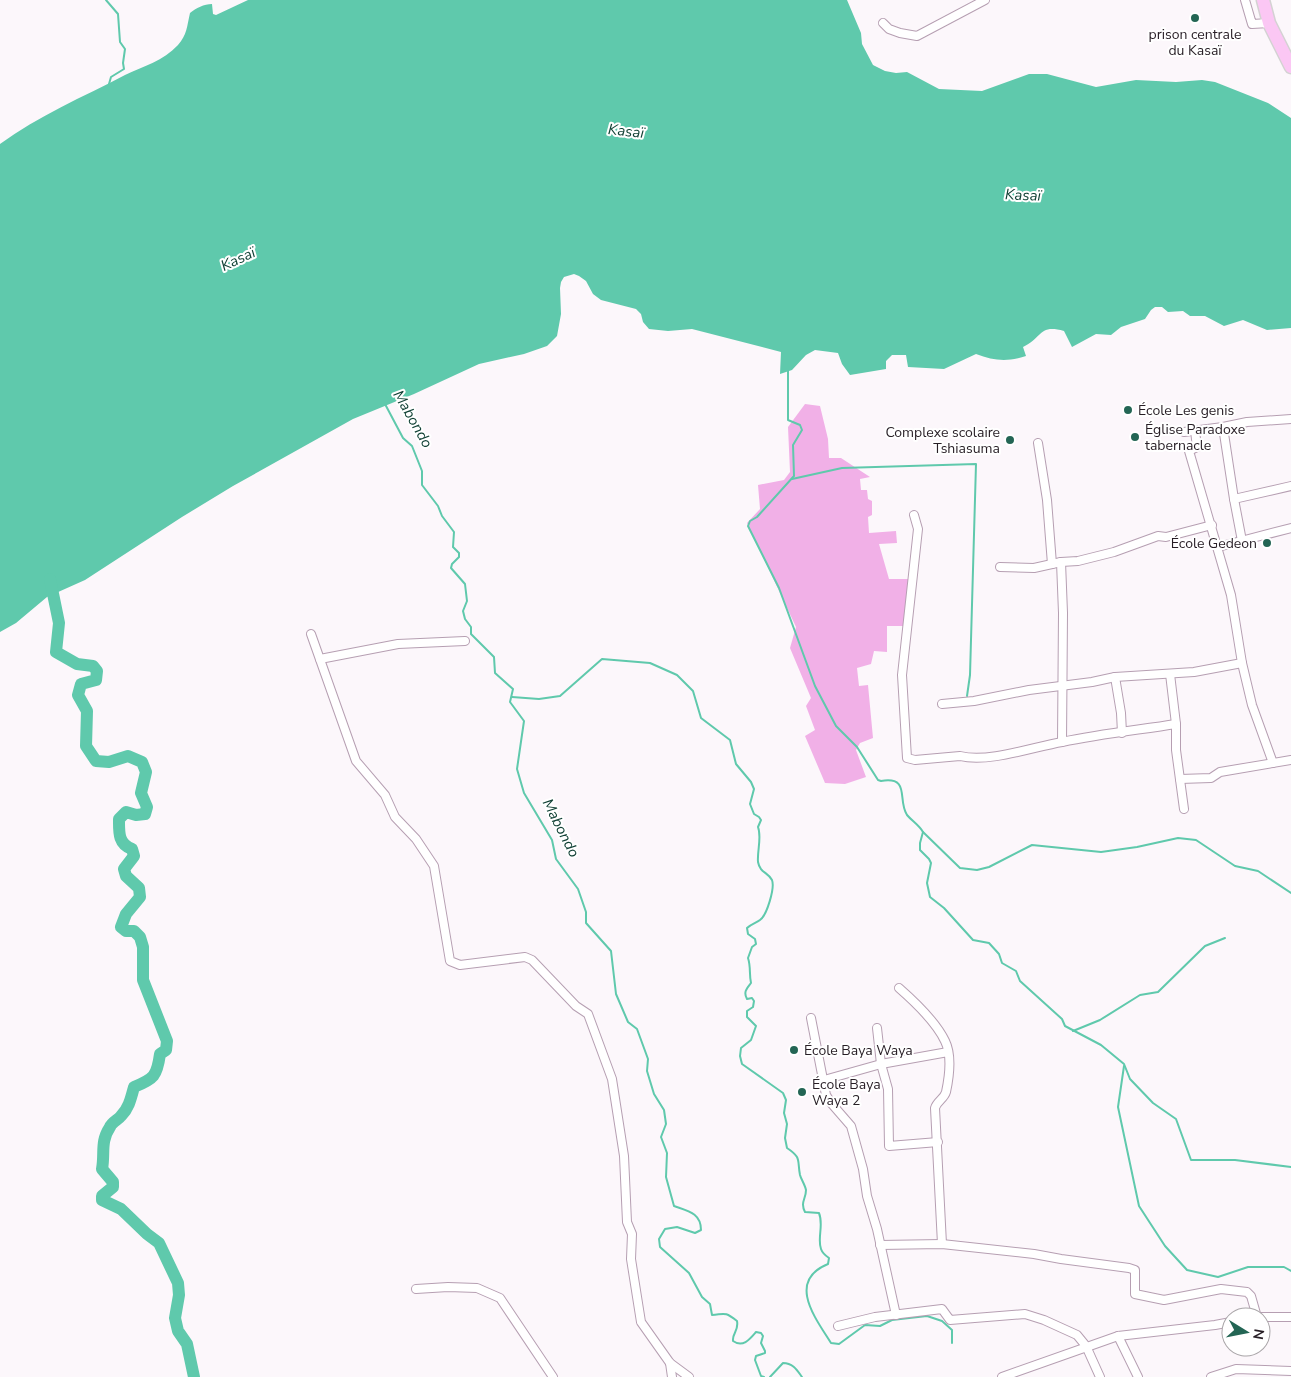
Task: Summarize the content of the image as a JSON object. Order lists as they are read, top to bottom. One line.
{"water":["Kasaï","Mabondo"],"places":["prison centrale du Kasaï","École Les genis","Église Paradoxe tabernacle","Complexe scolaire Tshiasuma","École Gedeon","École Baya Waya","École Baya Waya 2"],"north":"right"}
